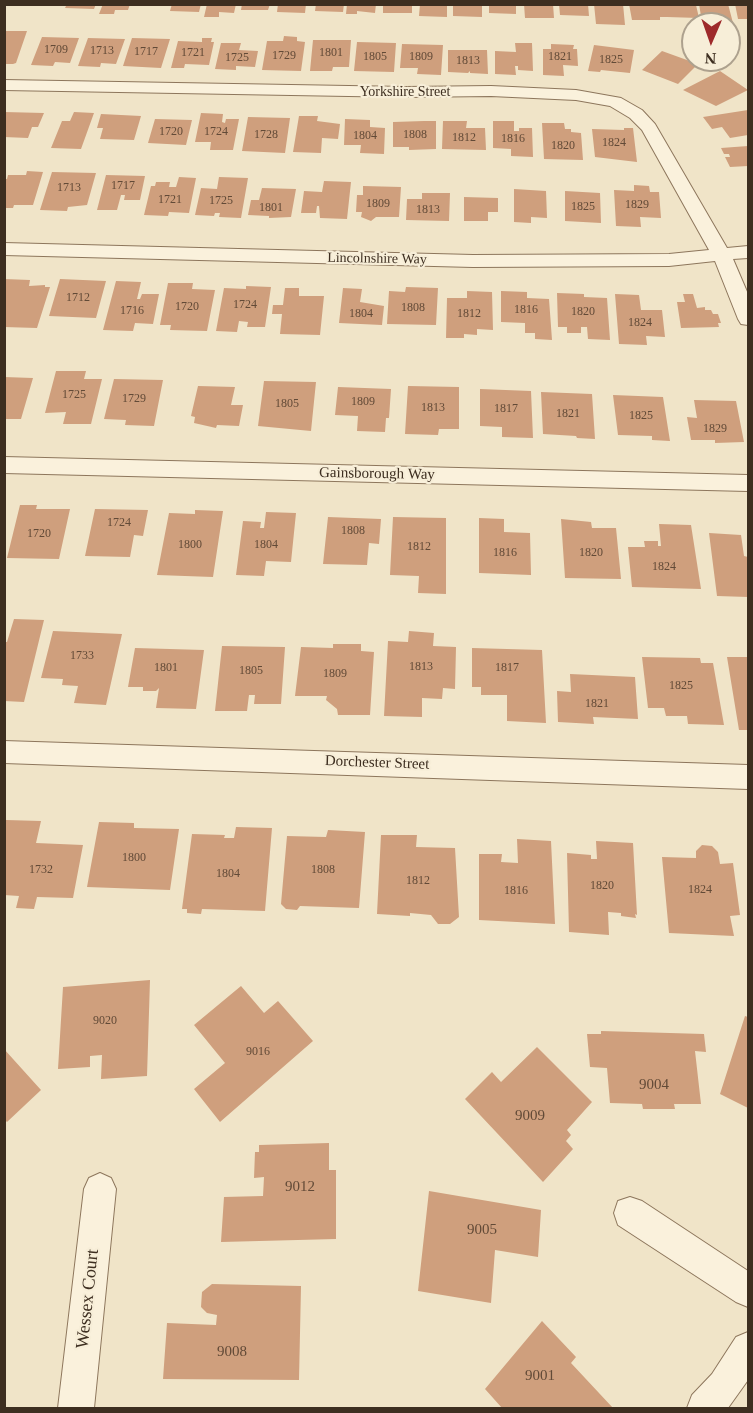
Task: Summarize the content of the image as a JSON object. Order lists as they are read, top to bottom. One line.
{"streets":{"street":["Yorkshire Street","Lincolnshire Way","Gainsborough Way","Dorchester Street","Wessex Court"]},"crossings":[["Yorkshire Street","Lincolnshire Way"]],"house_numbers":["1709","1713","1717","1721","1801","1729","1805","1809","1821","1725","1825","1813","1720","1724","1728","1808","1804","1812","1816","1824","1820","1717","1713","1721","1725","1809","1829","1825","1801","1813","1712","1724","1720","1808","1816","1716","1820","1804","1812","1824","1725","1729","1809","1805","1813","1817","1821","1825","1829","1724","1808","1720","1800","1804","1812","1816","1820","1824","1733","1813","1801","1817","1805","1809","1825","1821","1800","1732","1808","1804","1812","1820","1824","1816","9020","9016","9004","9009","9012","9005","9008","9001"],"north":"bottom"}
